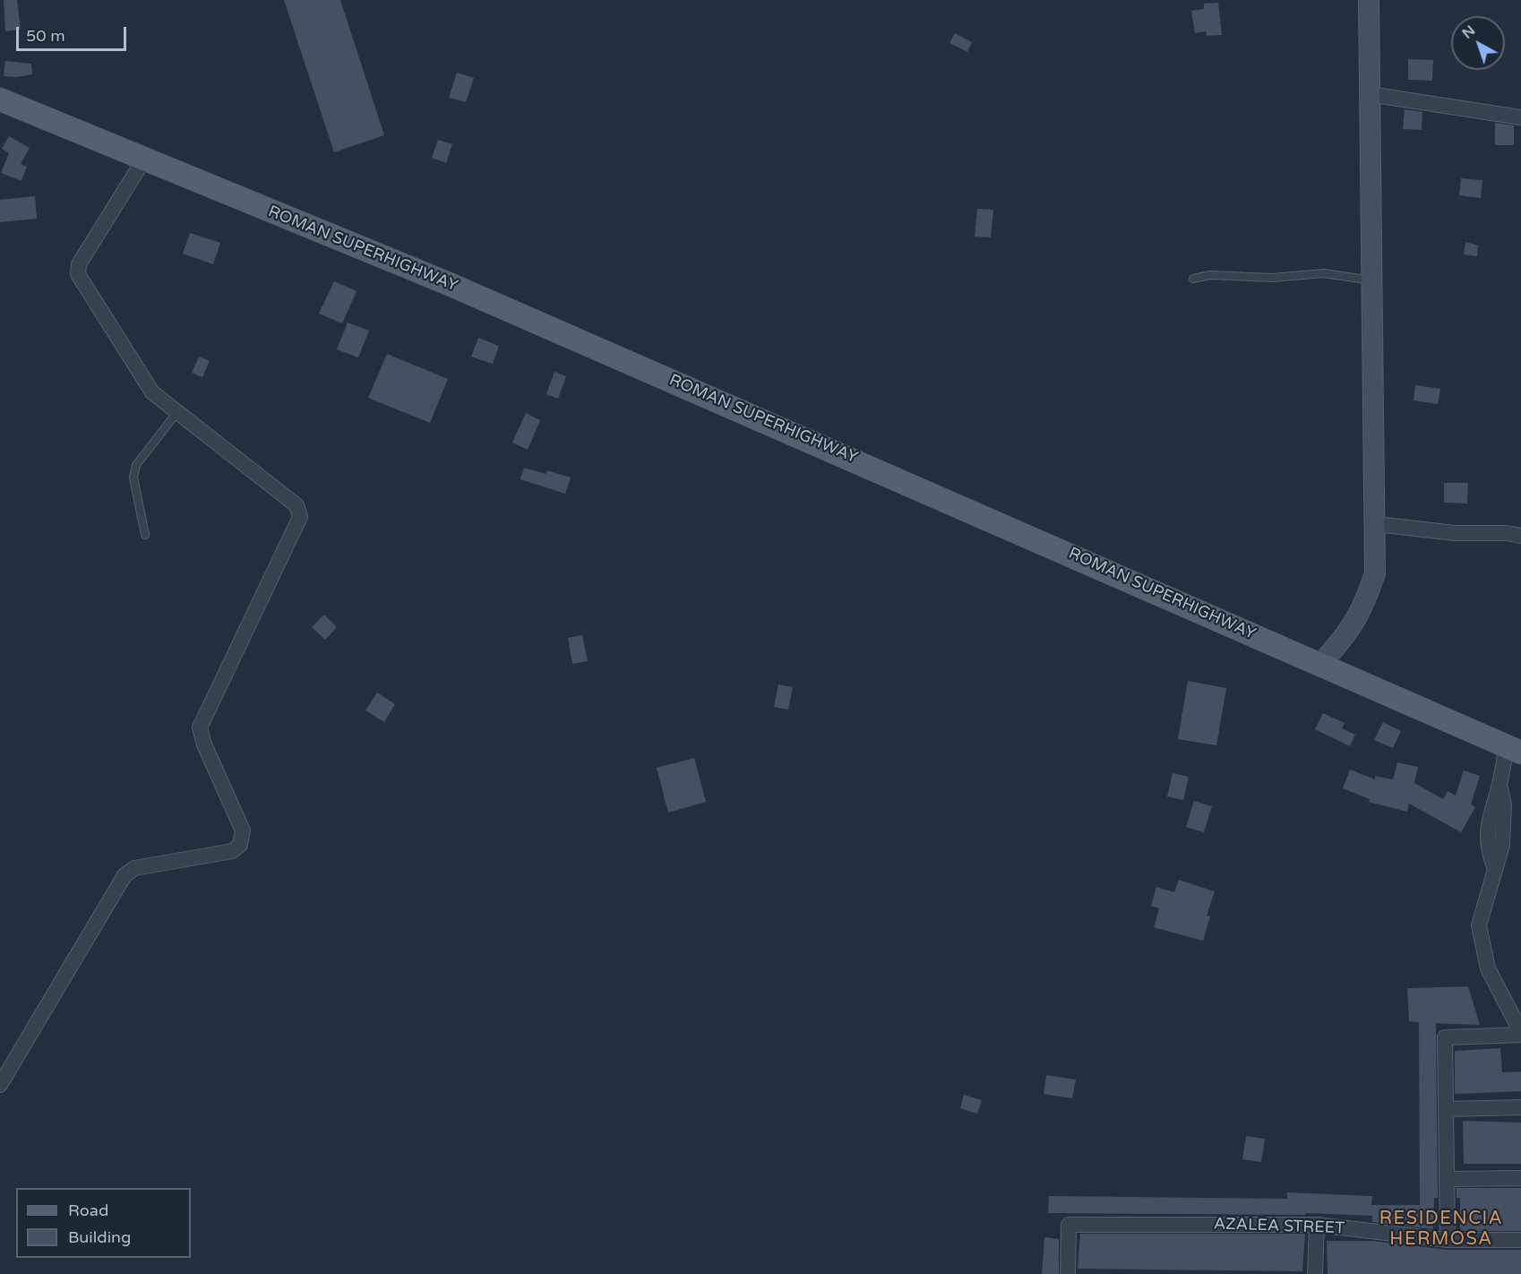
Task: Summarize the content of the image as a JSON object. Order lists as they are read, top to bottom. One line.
{"streets":{"main road":["ROMAN SUPERHIGHWAY"],"street":["AZALEA STREET"]},"districts":["RESIDENCIA HERMOSA"],"legend":["Road","Building"],"scale_bar":"50 m","north":"top left"}
